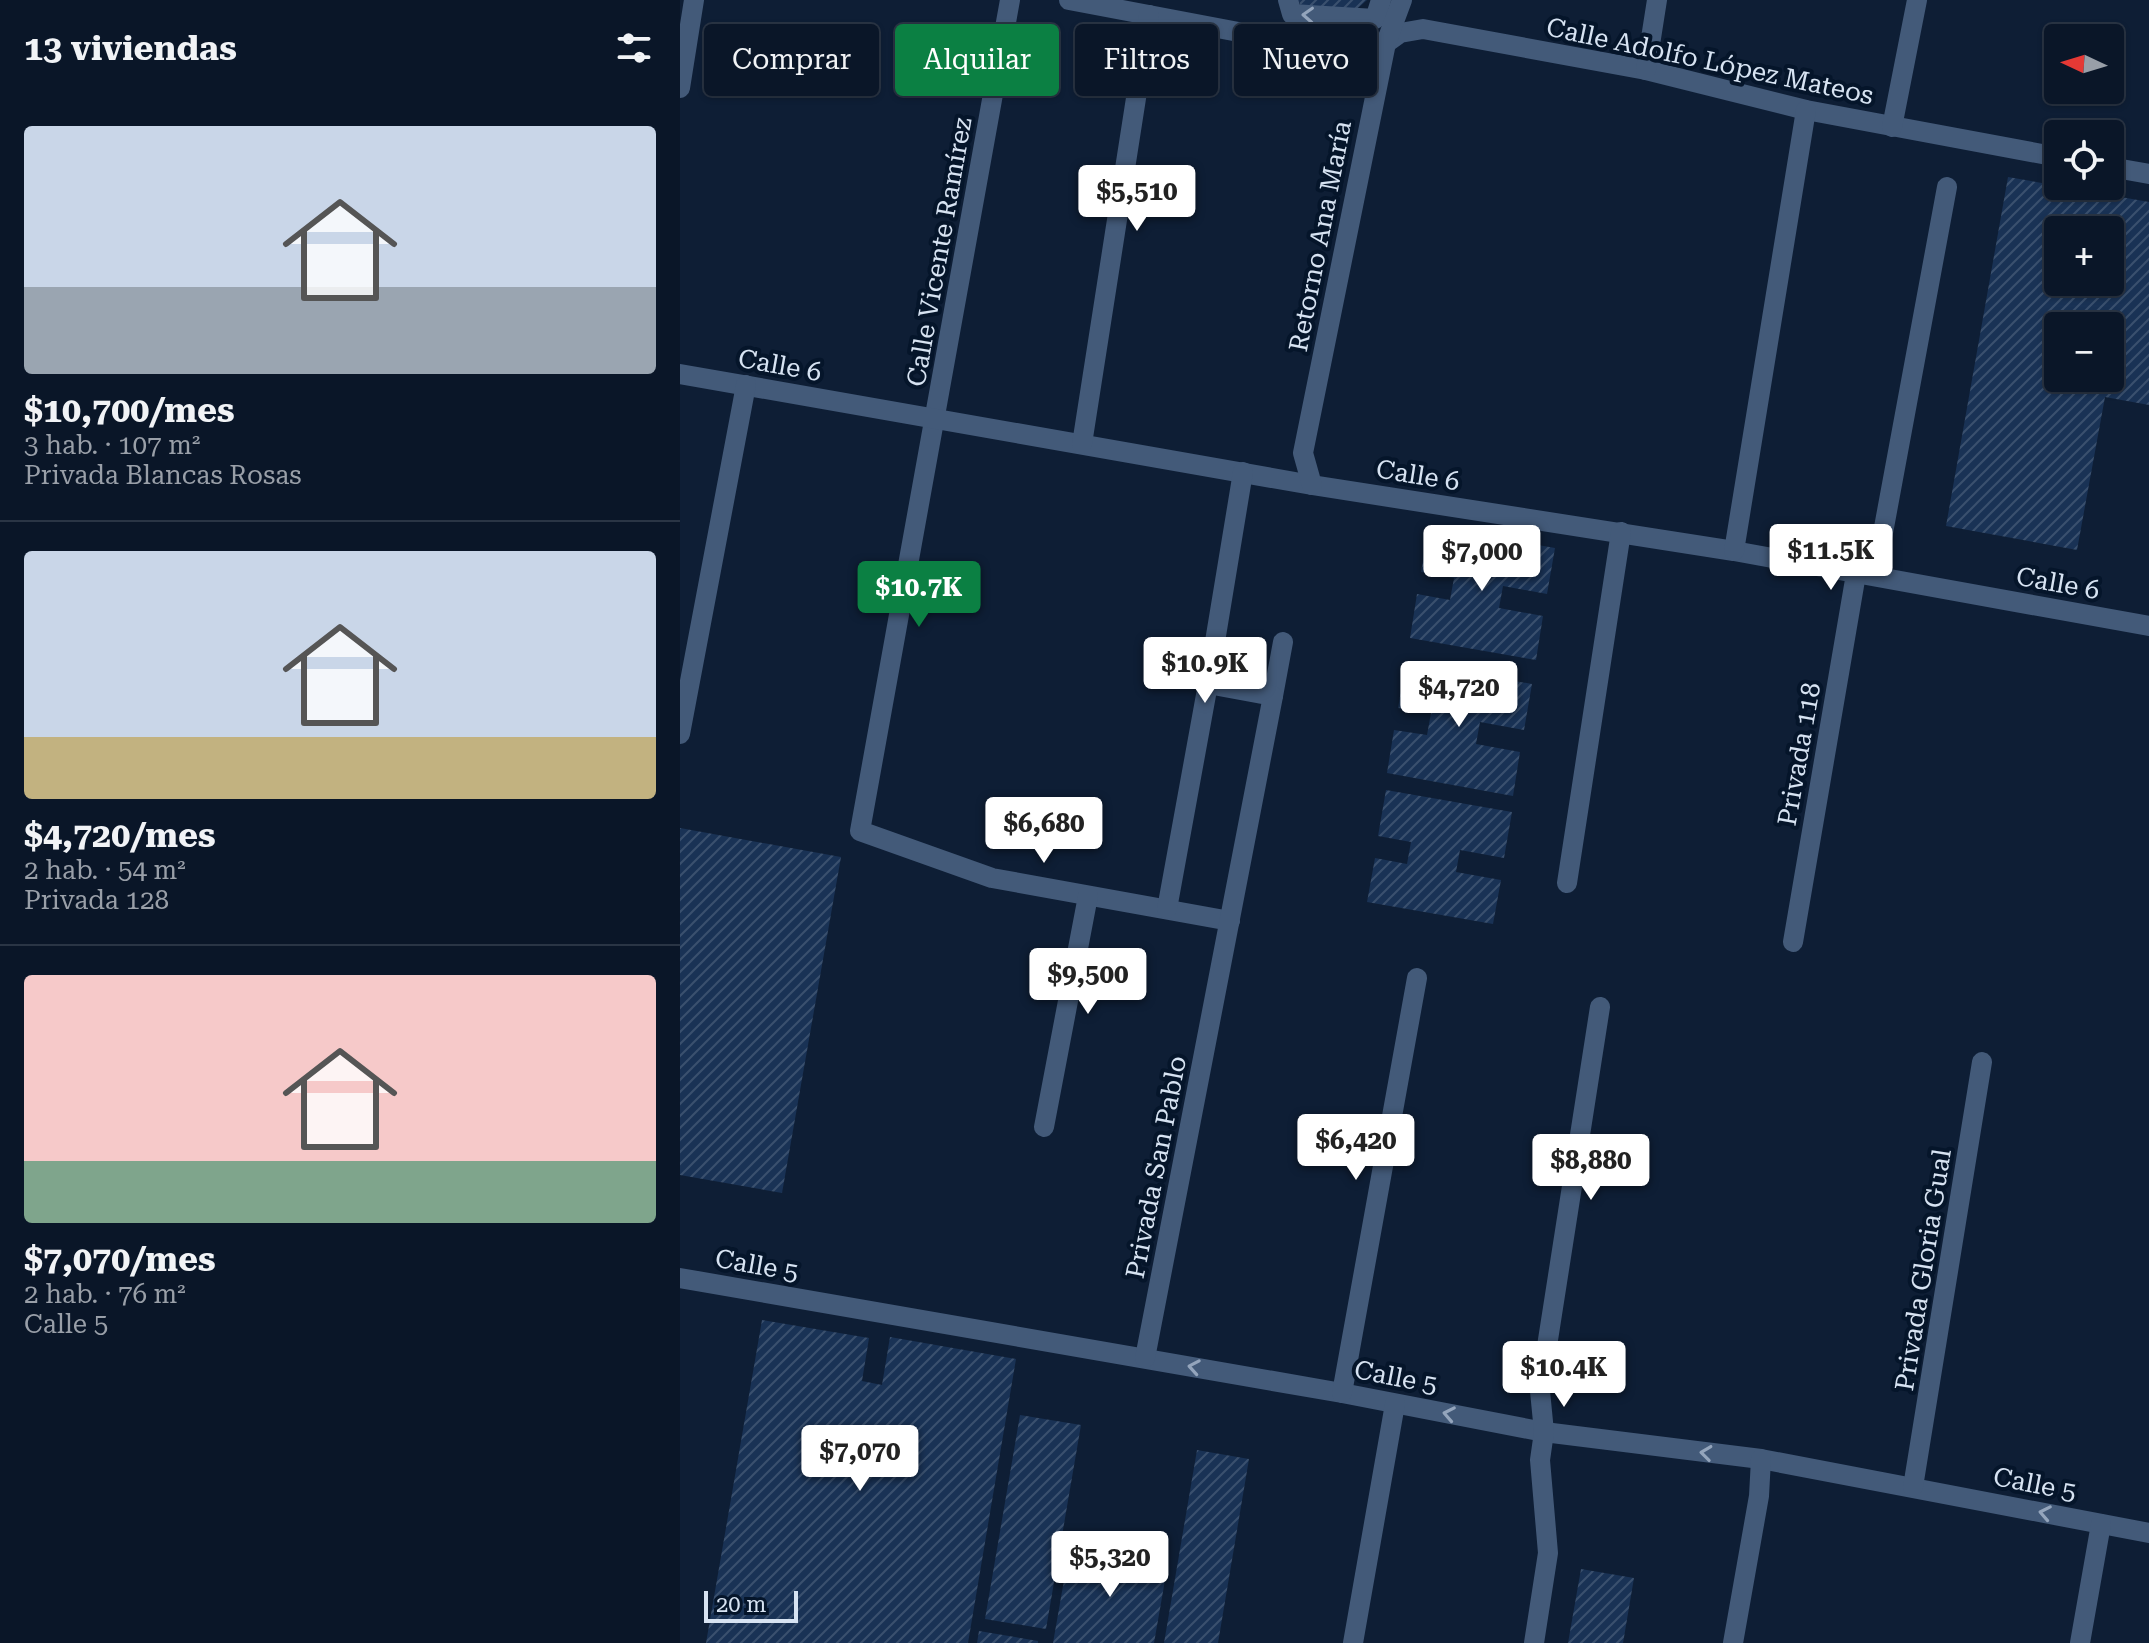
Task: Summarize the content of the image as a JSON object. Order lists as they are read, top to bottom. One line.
{"streets":{"street":["Calle Adolfo López Mateos","Retorno Ana María","Calle Vicente Ramírez","Calle 6","Privada 118","Privada San Pablo","Calle 5","Privada Gloria Gual"]},"crossings":[["Calle Adolfo López Mateos","Retorno Ana María"],["Retorno Ana María","Calle 6"],["Calle Vicente Ramírez","Calle 6"],["Calle 6","Privada 118"],["Privada San Pablo","Calle 5"],["Calle 5","Privada Gloria Gual"]],"one_way":["Calle 5"],"scale_bar":"20 m","north":"left","page":{"heading":"13 viviendas","map_buttons":["+","−"],"chip":["Comprar","Alquilar","Filtros","Nuevo"],"list":[{"name":"$10,700/mes","note":"3 hab. · 107 m² · Privada Blancas Rosas"},{"name":"$4,720/mes","note":"2 hab. · 54 m² · Privada 128"},{"name":"$7,070/mes","note":"2 hab. · 76 m² · Calle 5"}],"price":["$5,510","$11.5K","$7,000","$10.7K","$10.9K","$4,720","$6,680","$9,500","$6,420","$8,880","$10.4K","$7,070","$5,320"],"scale":"20 m"}}
